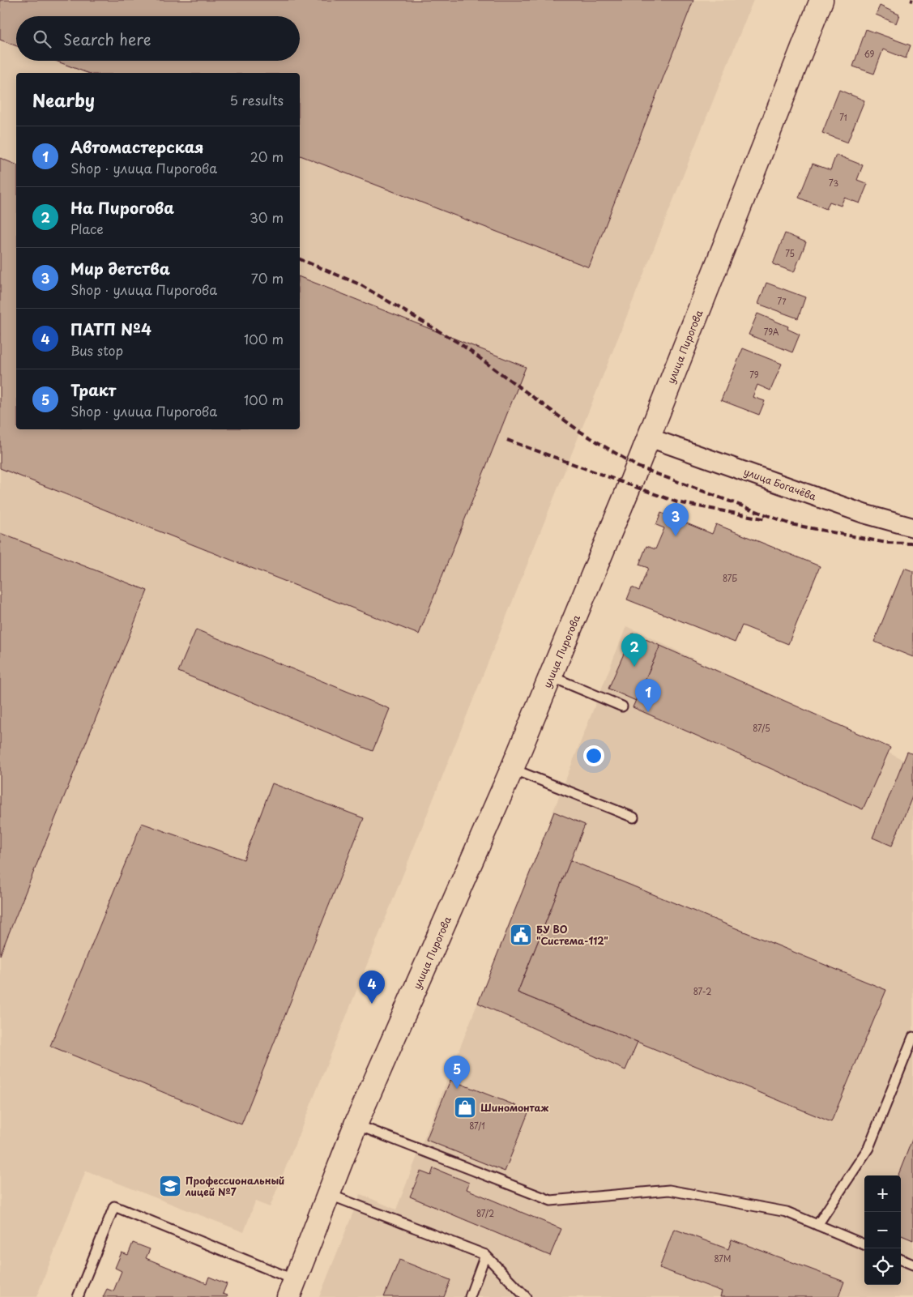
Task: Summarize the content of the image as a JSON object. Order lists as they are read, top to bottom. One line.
{"streets":{"street":["улица Пирогова","улица Богачёва"]},"crossings":[["улица Пирогова","улица Богачёва"]],"places":{"public building":["БУ ВО \"Система-112\""],"shop":["Шиномонтаж"],"school or university":["Профессиональный лицей №7"]},"house_numbers":["69","71","73","75","77","79А","79","87Б","87/5","87-2","87/1","87/2","87М"],"page":{"search":"Search here","heading":["Nearby","5 results"],"list":[{"mark":"1","name":"Автомастерская","note":"Shop · улица Пирогова","value":"20 m"},{"mark":"2","name":"На Пирогова","note":"Place","value":"30 m"},{"mark":"3","name":"Мир детства","note":"Shop · улица Пирогова","value":"70 m"},{"mark":"4","name":"ПАТП №4","note":"Bus stop","value":"100 m"},{"mark":"5","name":"Тракт","note":"Shop · улица Пирогова","value":"100 m"}],"pins":["3","2","1","4","5"],"map_buttons":["+","−"]}}
